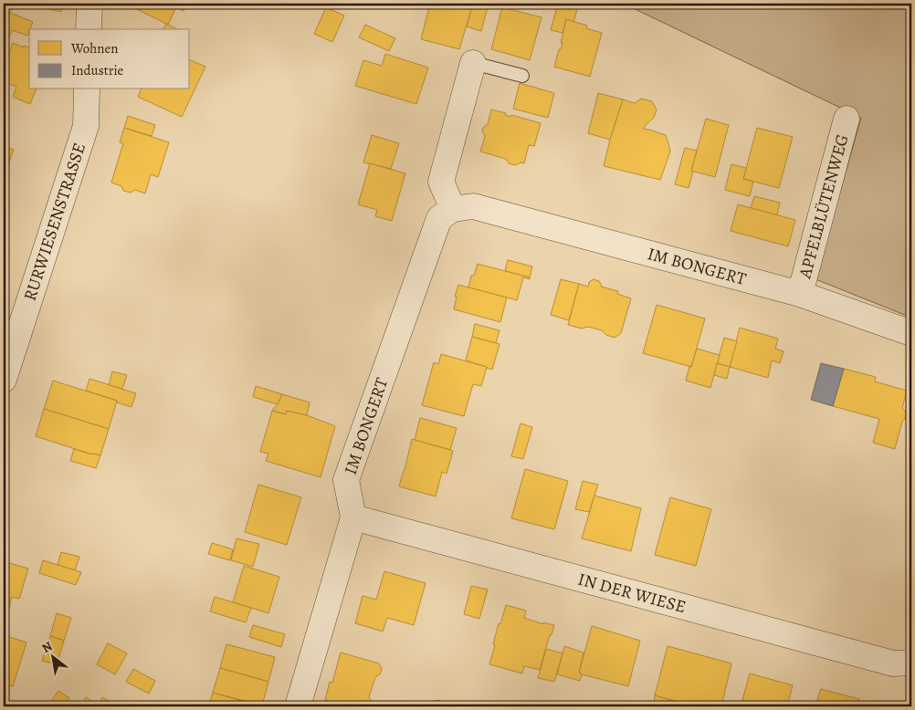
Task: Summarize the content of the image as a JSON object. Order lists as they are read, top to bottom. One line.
{"streets":{"street":["APFELBLÜTENWEG","RURWIESENSTRASSE","IM BONGERT","IN DER WIESE"]},"crossings":[["APFELBLÜTENWEG","IM BONGERT"],["IM BONGERT","IN DER WIESE"]],"legend":["Wohnen","Industrie"],"north":"top left"}
